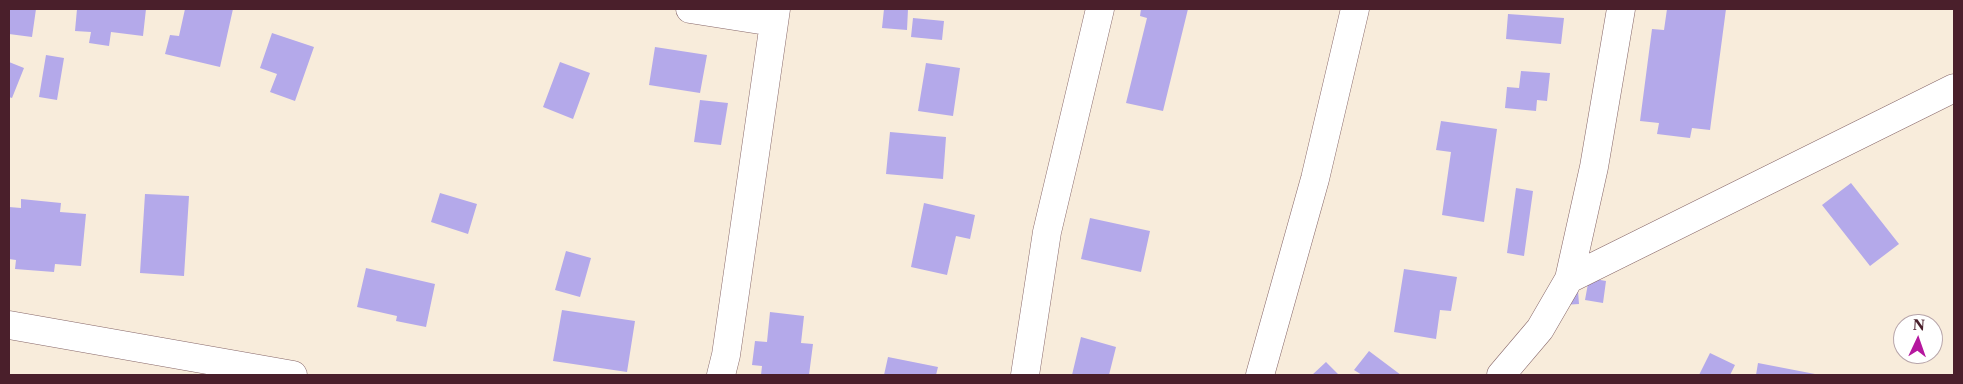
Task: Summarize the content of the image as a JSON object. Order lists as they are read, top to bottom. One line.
{"north":"top"}
